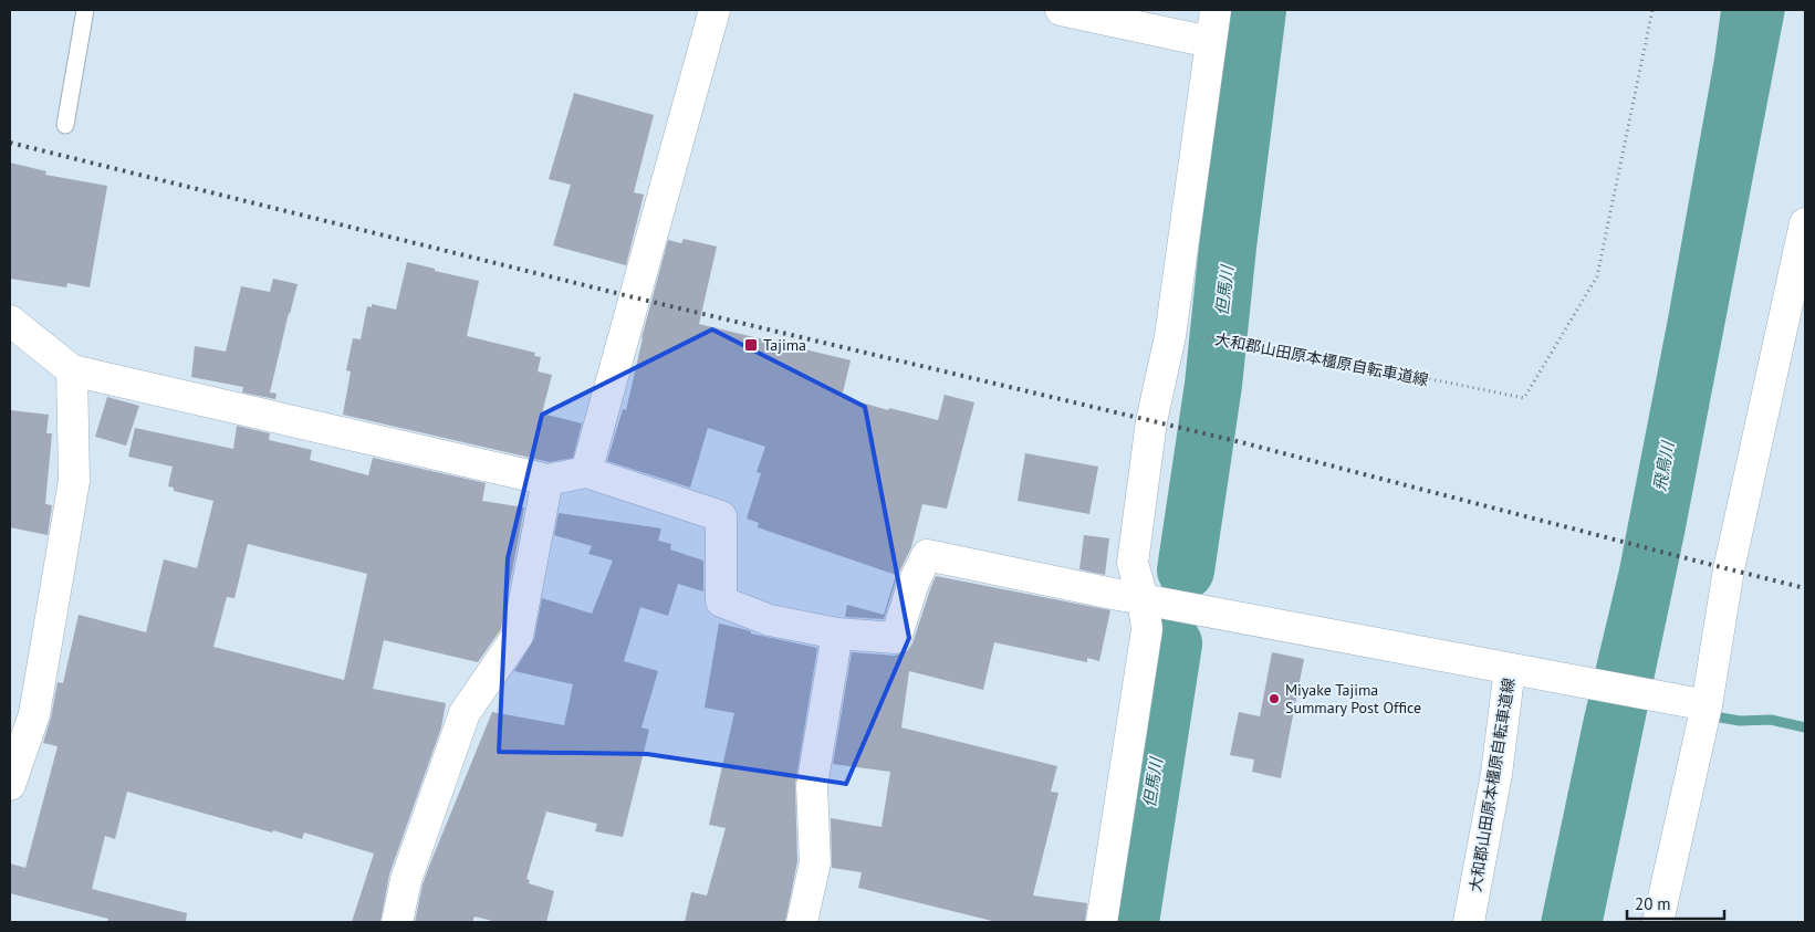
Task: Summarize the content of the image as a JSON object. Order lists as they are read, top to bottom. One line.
{"streets":{"street":["大和郡山田原本橿原自転車道線"]},"water":["但馬川","飛鳥川"],"places":{"transit":["Tajima"],"other":["Miyake Tajima Summary Post Office"]},"scale_bar":"20 m"}
